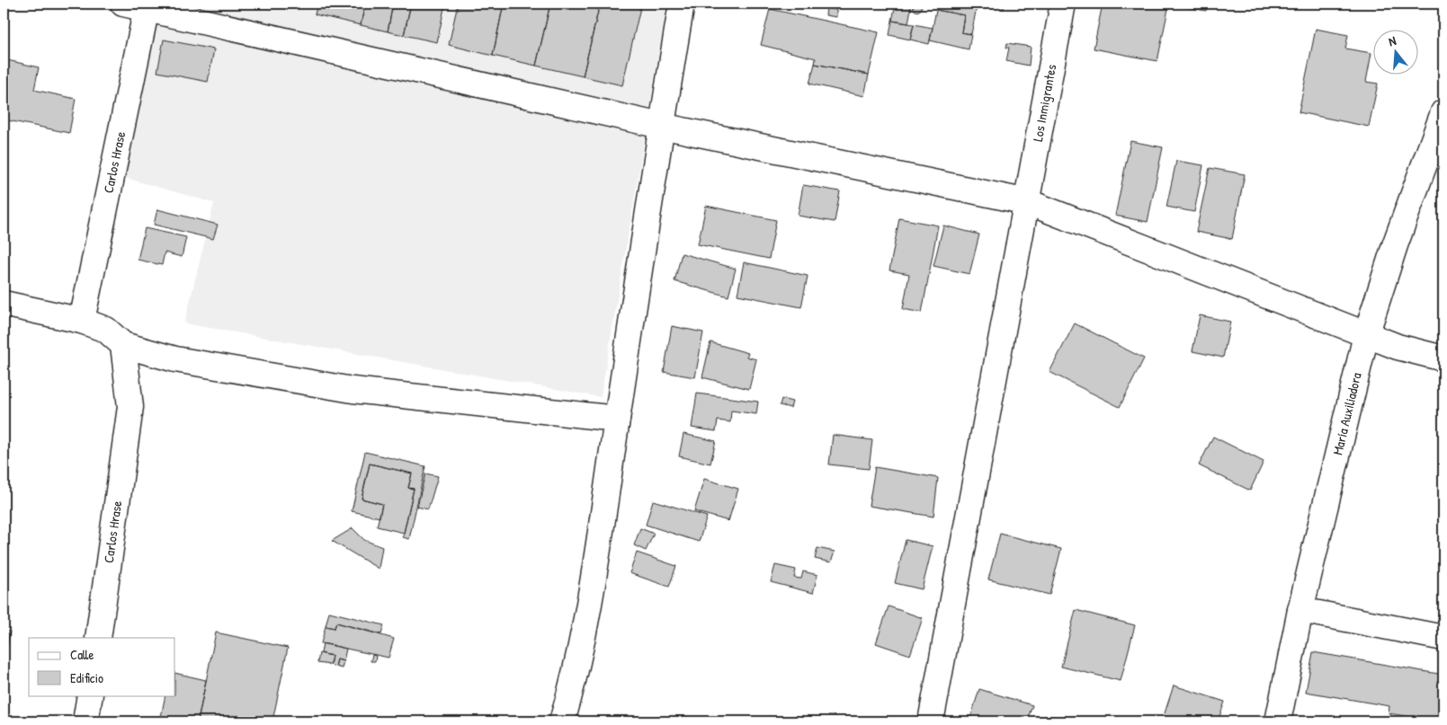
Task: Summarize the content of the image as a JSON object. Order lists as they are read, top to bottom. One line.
{"streets":{"street":["Los Inmigrantes","Carlos Hrase","María Auxiliadora"]},"legend":["Calle","Edificio"],"north":"top"}
